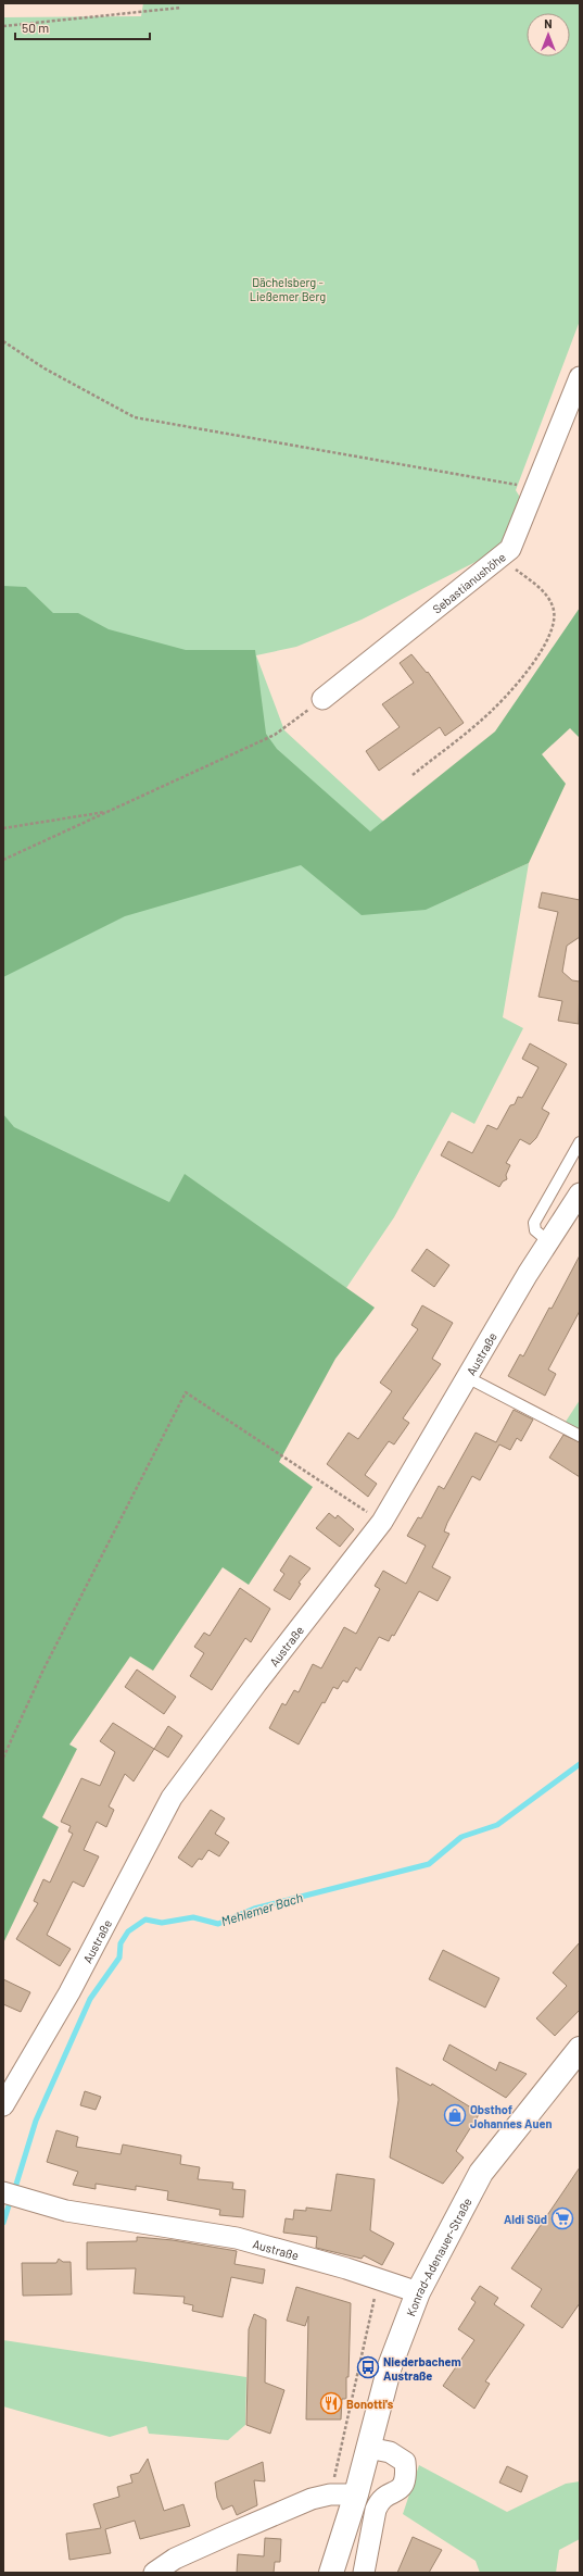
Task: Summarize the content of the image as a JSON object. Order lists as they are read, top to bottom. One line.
{"streets":{"main road":["Konrad-Adenauer-Straße"],"street":["Sebastianushöhe","Austraße"]},"crossings":[["Austraße","Konrad-Adenauer-Straße"]],"water":["Mehlemer Bach"],"parks":["Dächelsberg - Ließemer Berg"],"places":{"shop":["Obsthof Johannes Auen"],"supermarket":["Aldi Süd"],"bus stop":["Niederbachem Austraße"],"restaurant":["Bonotti's"]},"scale_bar":"50 m","north":"top"}
